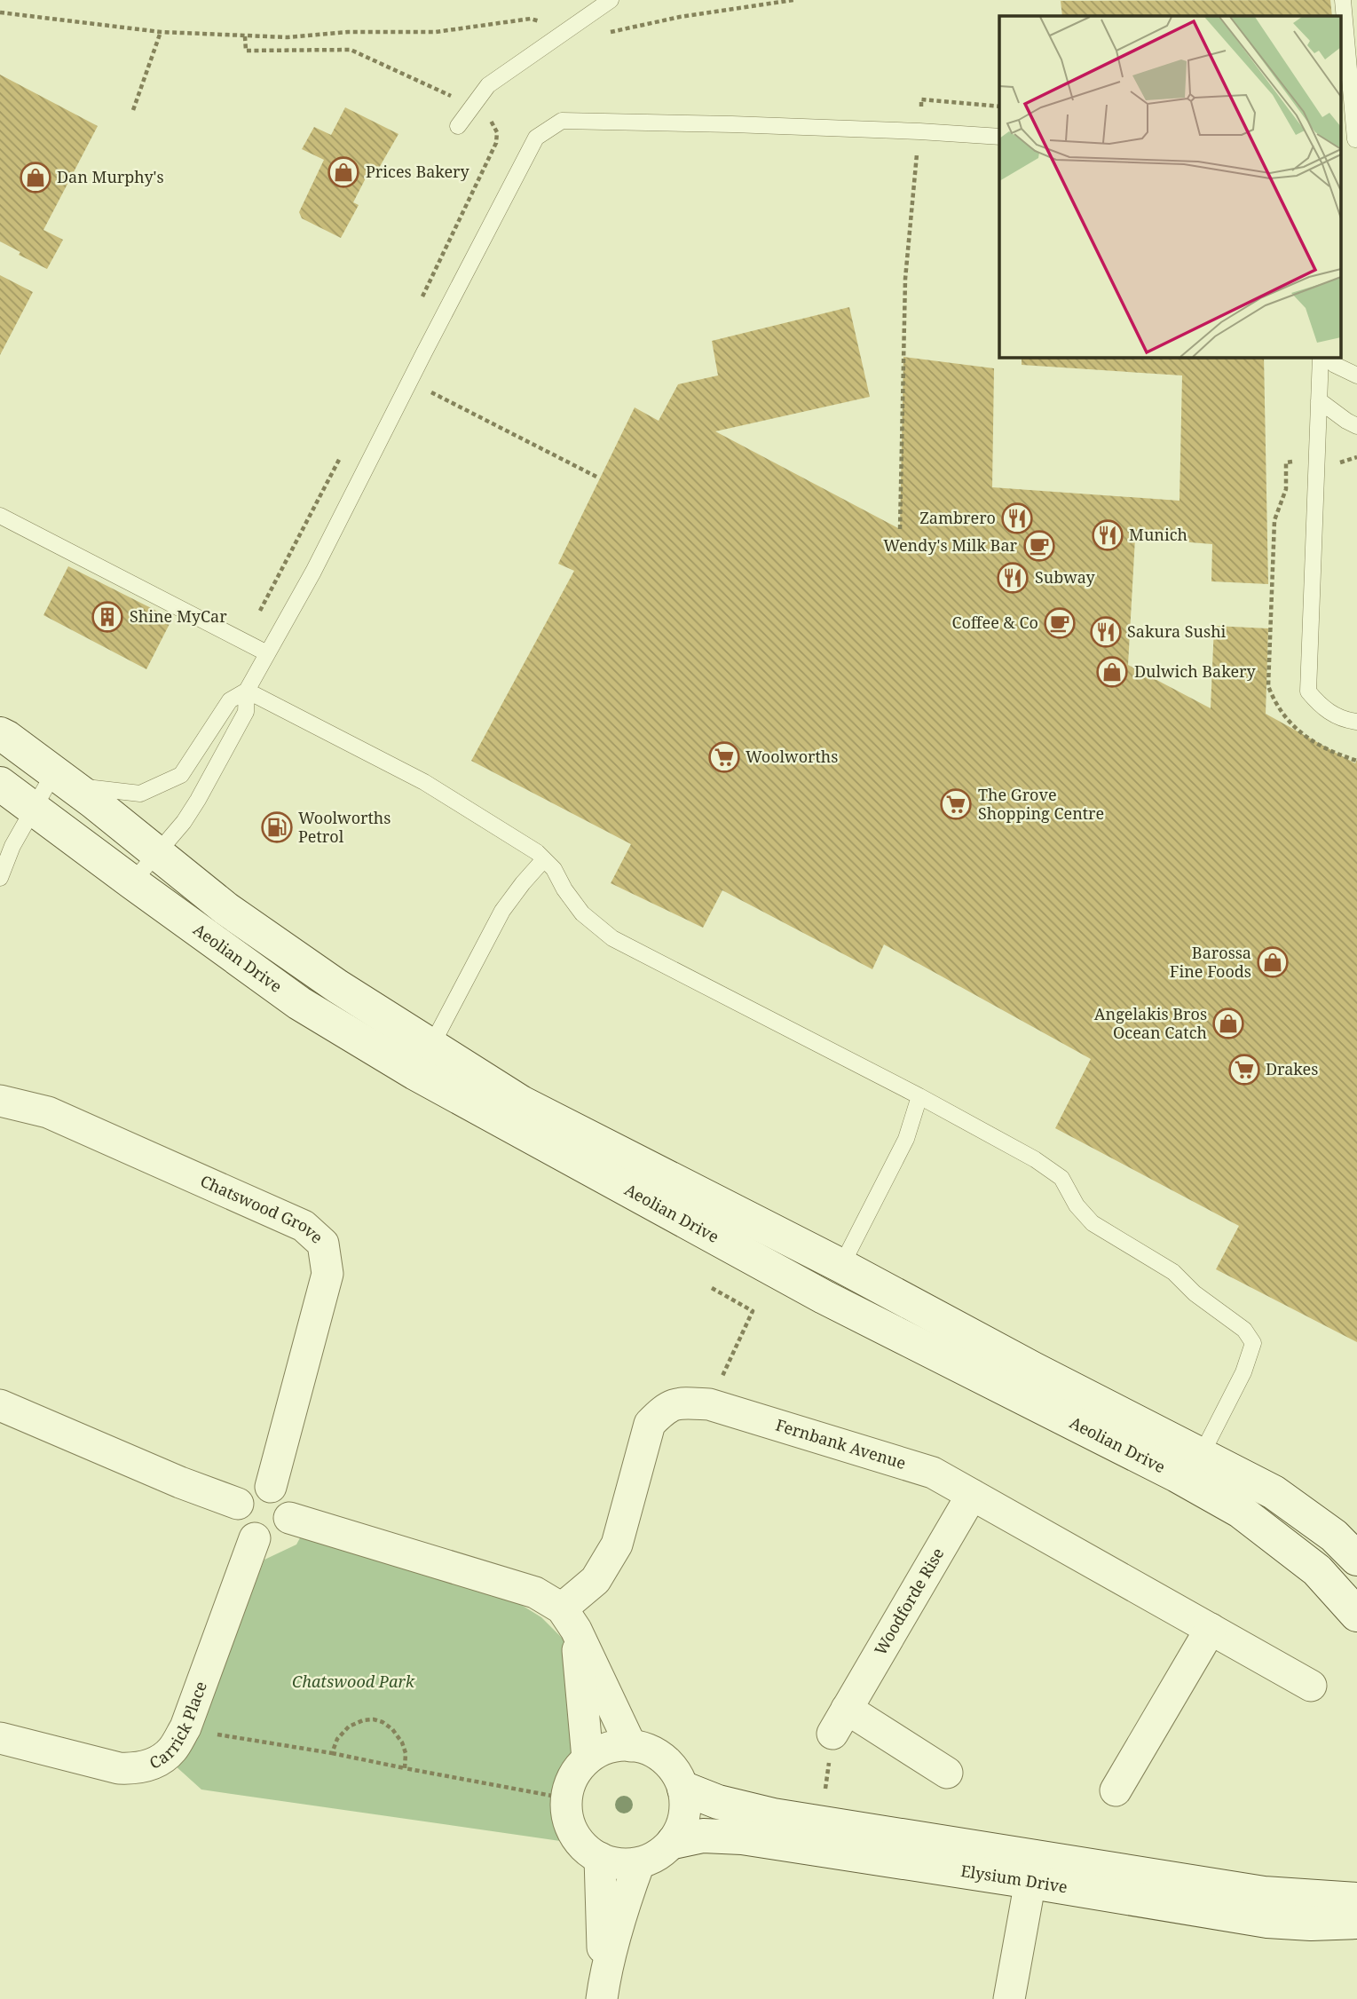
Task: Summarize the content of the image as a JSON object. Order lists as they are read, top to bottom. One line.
{"streets":{"street":["Aeolian Drive","Chatswood Grove","Fernbank Avenue","Woodforde Rise","Carrick Place","Elysium Drive"]},"crossings":[["Chatswood Grove","Carrick Place"],["Fernbank Avenue","Woodforde Rise"]],"parks":["Chatswood Park"],"places":{"shop":["Prices Bakery","Dan Murphy's","Dulwich Bakery","Barossa Fine Foods","Angelakis Bros Ocean Catch"],"restaurant":["Zambrero","Munich","Subway","Sakura Sushi"],"cafe":["Wendy's Milk Bar","Coffee & Co"],"building":["Shine MyCar"],"supermarket":["Woolworths","The Grove Shopping Centre","Drakes"],"fuel station":["Woolworths Petrol"]}}
